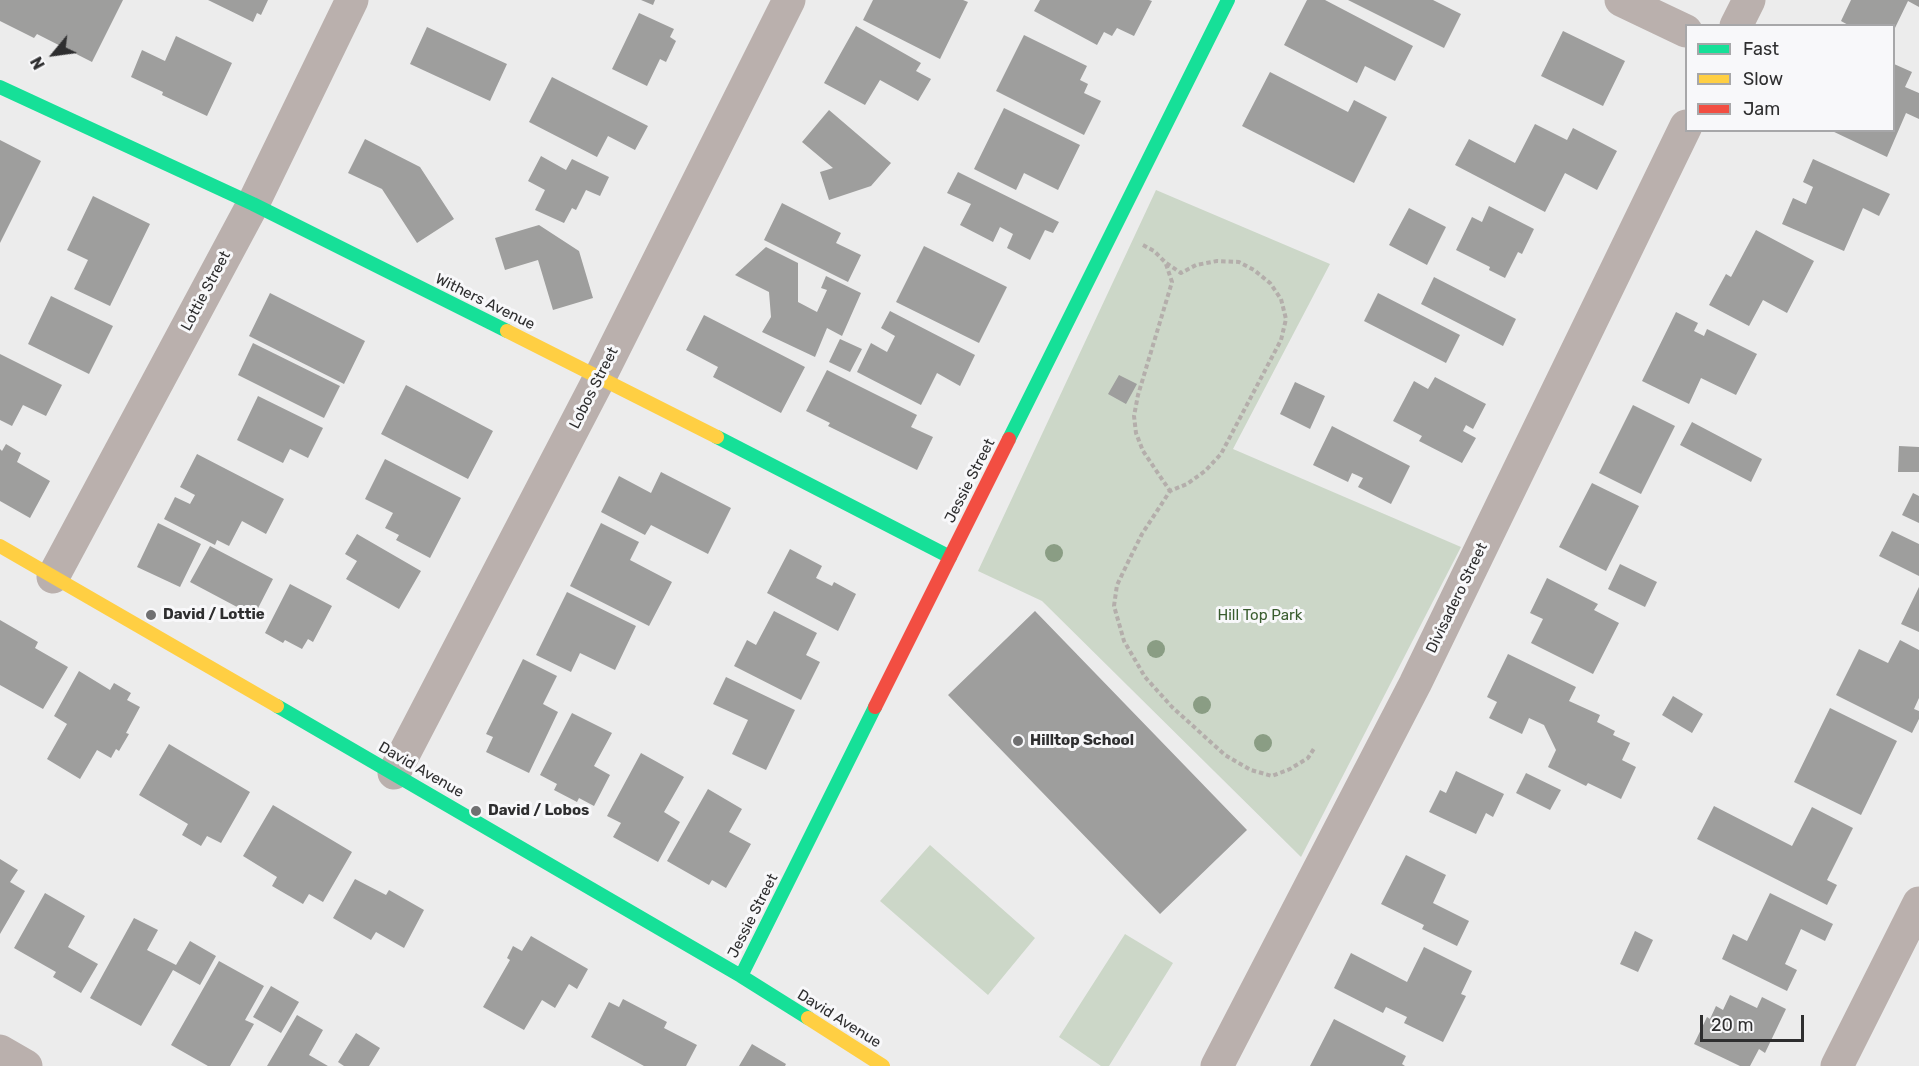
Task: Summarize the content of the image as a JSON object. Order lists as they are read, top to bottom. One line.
{"streets":{"street":["Lottie Street","Withers Avenue","Lobos Street","Jessie Street","Divisadero Street","David Avenue"]},"crossings":[["Lottie Street","Withers Avenue"],["Lottie Street","David Avenue"],["Withers Avenue","Lobos Street"],["Withers Avenue","Jessie Street"],["Lobos Street","David Avenue"],["Jessie Street","David Avenue"]],"parks":["Hill Top Park"],"places":["David / Lottie","Hilltop School","David / Lobos"],"legend":["Fast","Slow","Jam"],"scale_bar":"20 m","north":"bottom left"}
